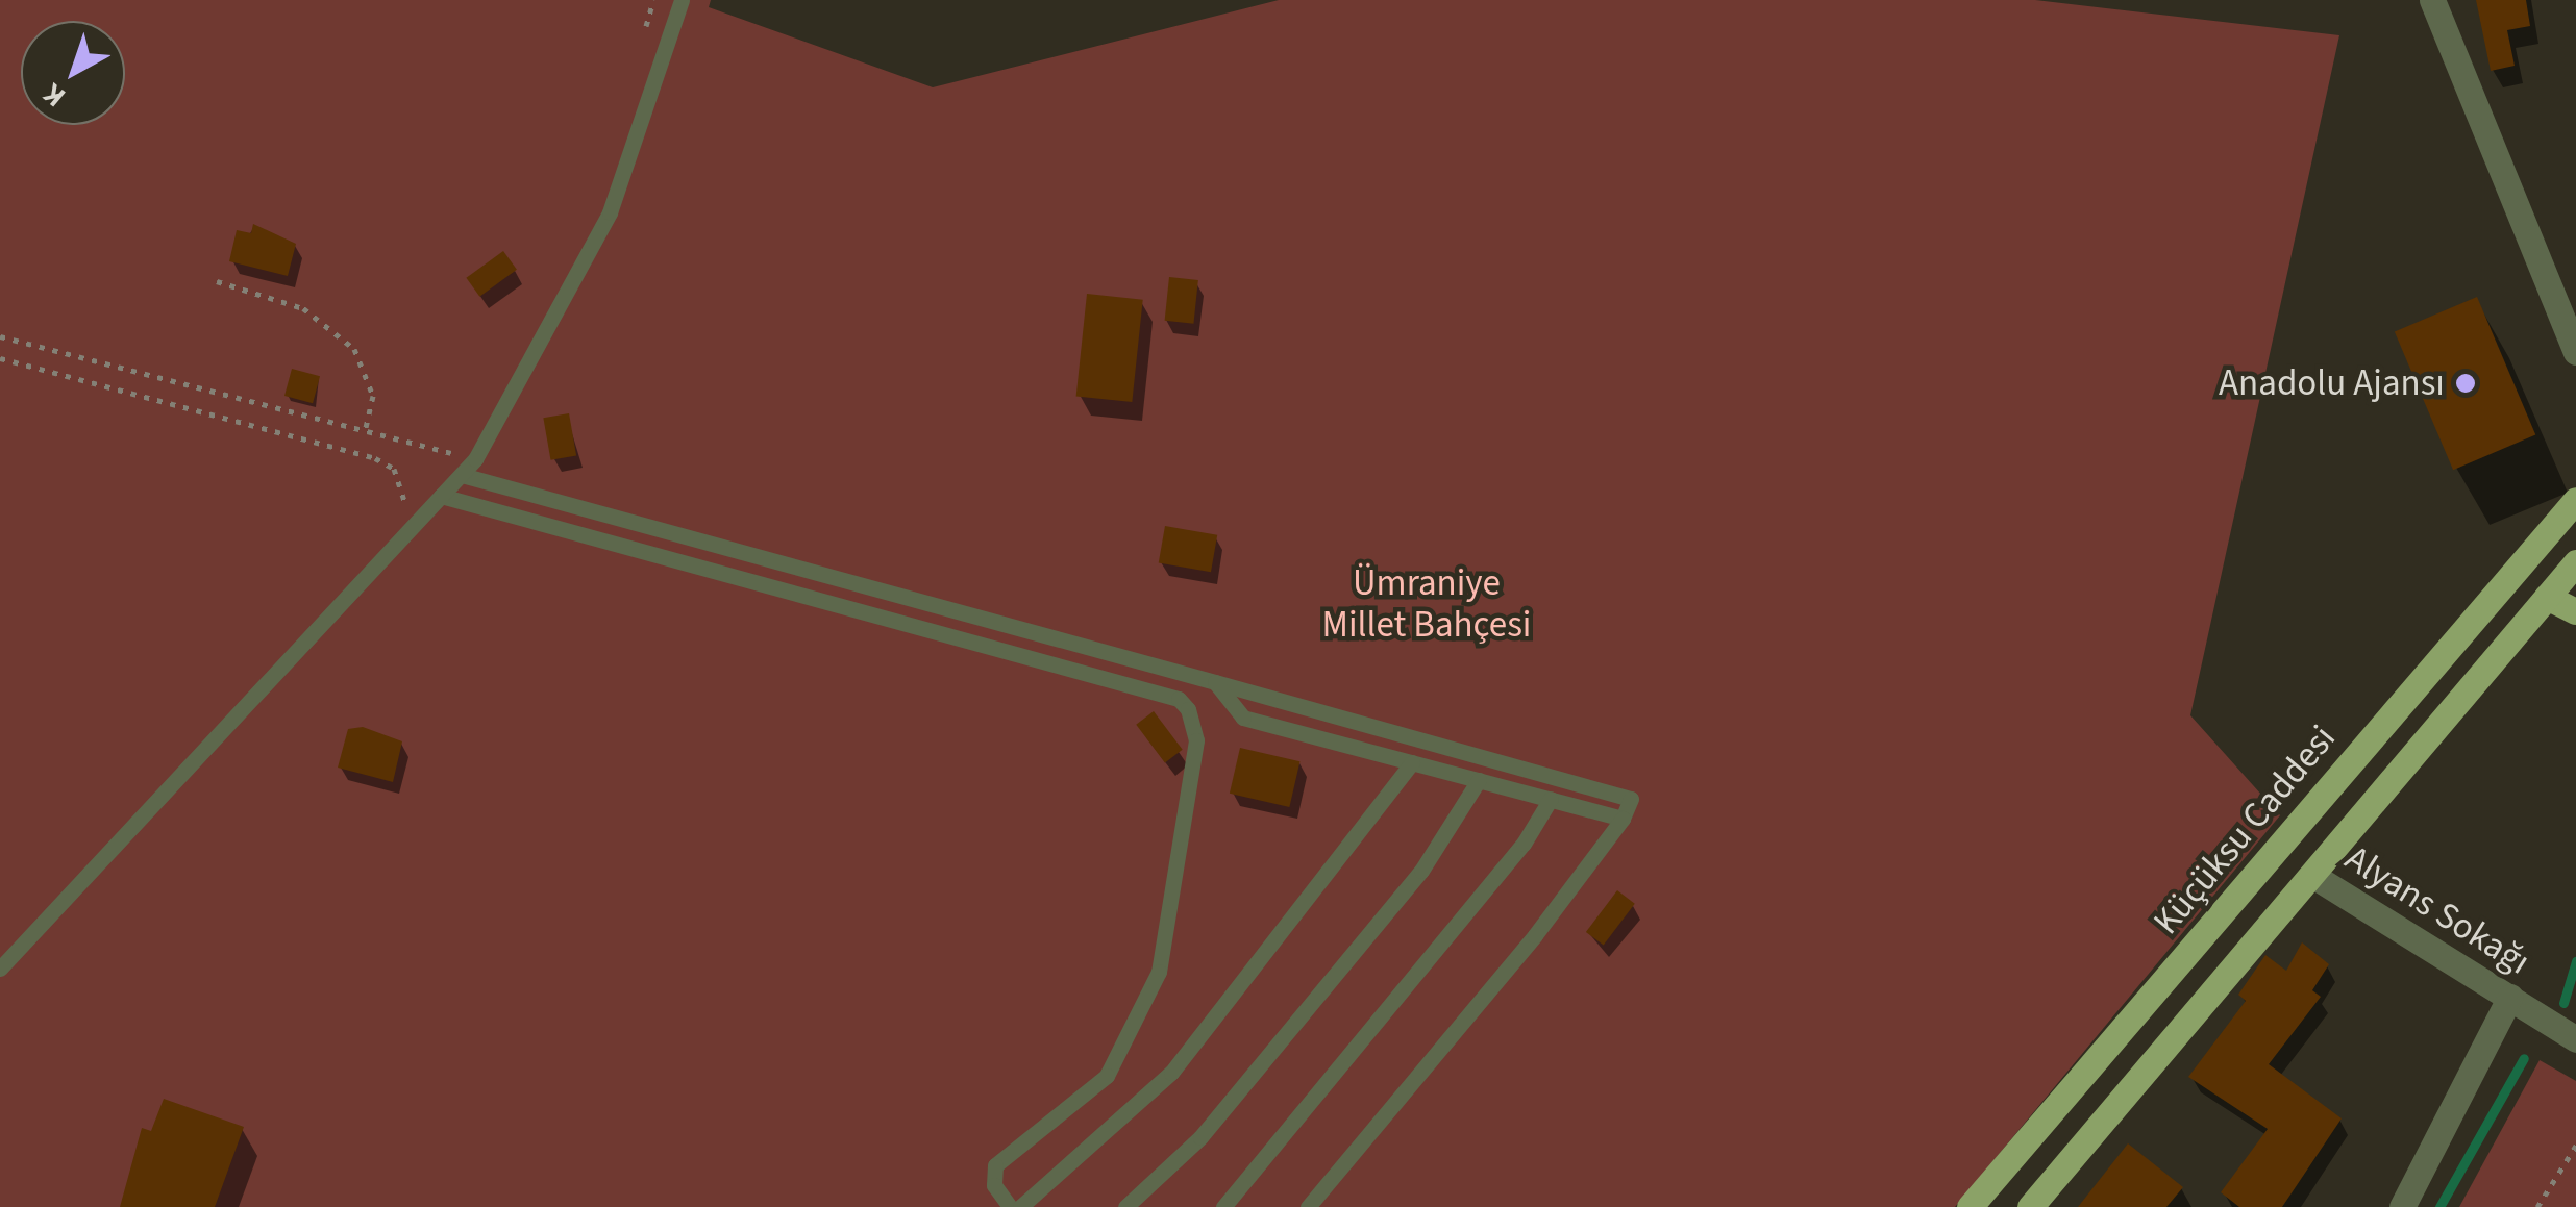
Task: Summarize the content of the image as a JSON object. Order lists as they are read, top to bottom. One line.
{"streets":{"main road":["Küçüksu Caddesi"],"street":["Alyans Sokağı"]},"parks":["Ümraniye Millet Bahçesi"],"places":["Anadolu Ajansı"],"north":"bottom left"}
